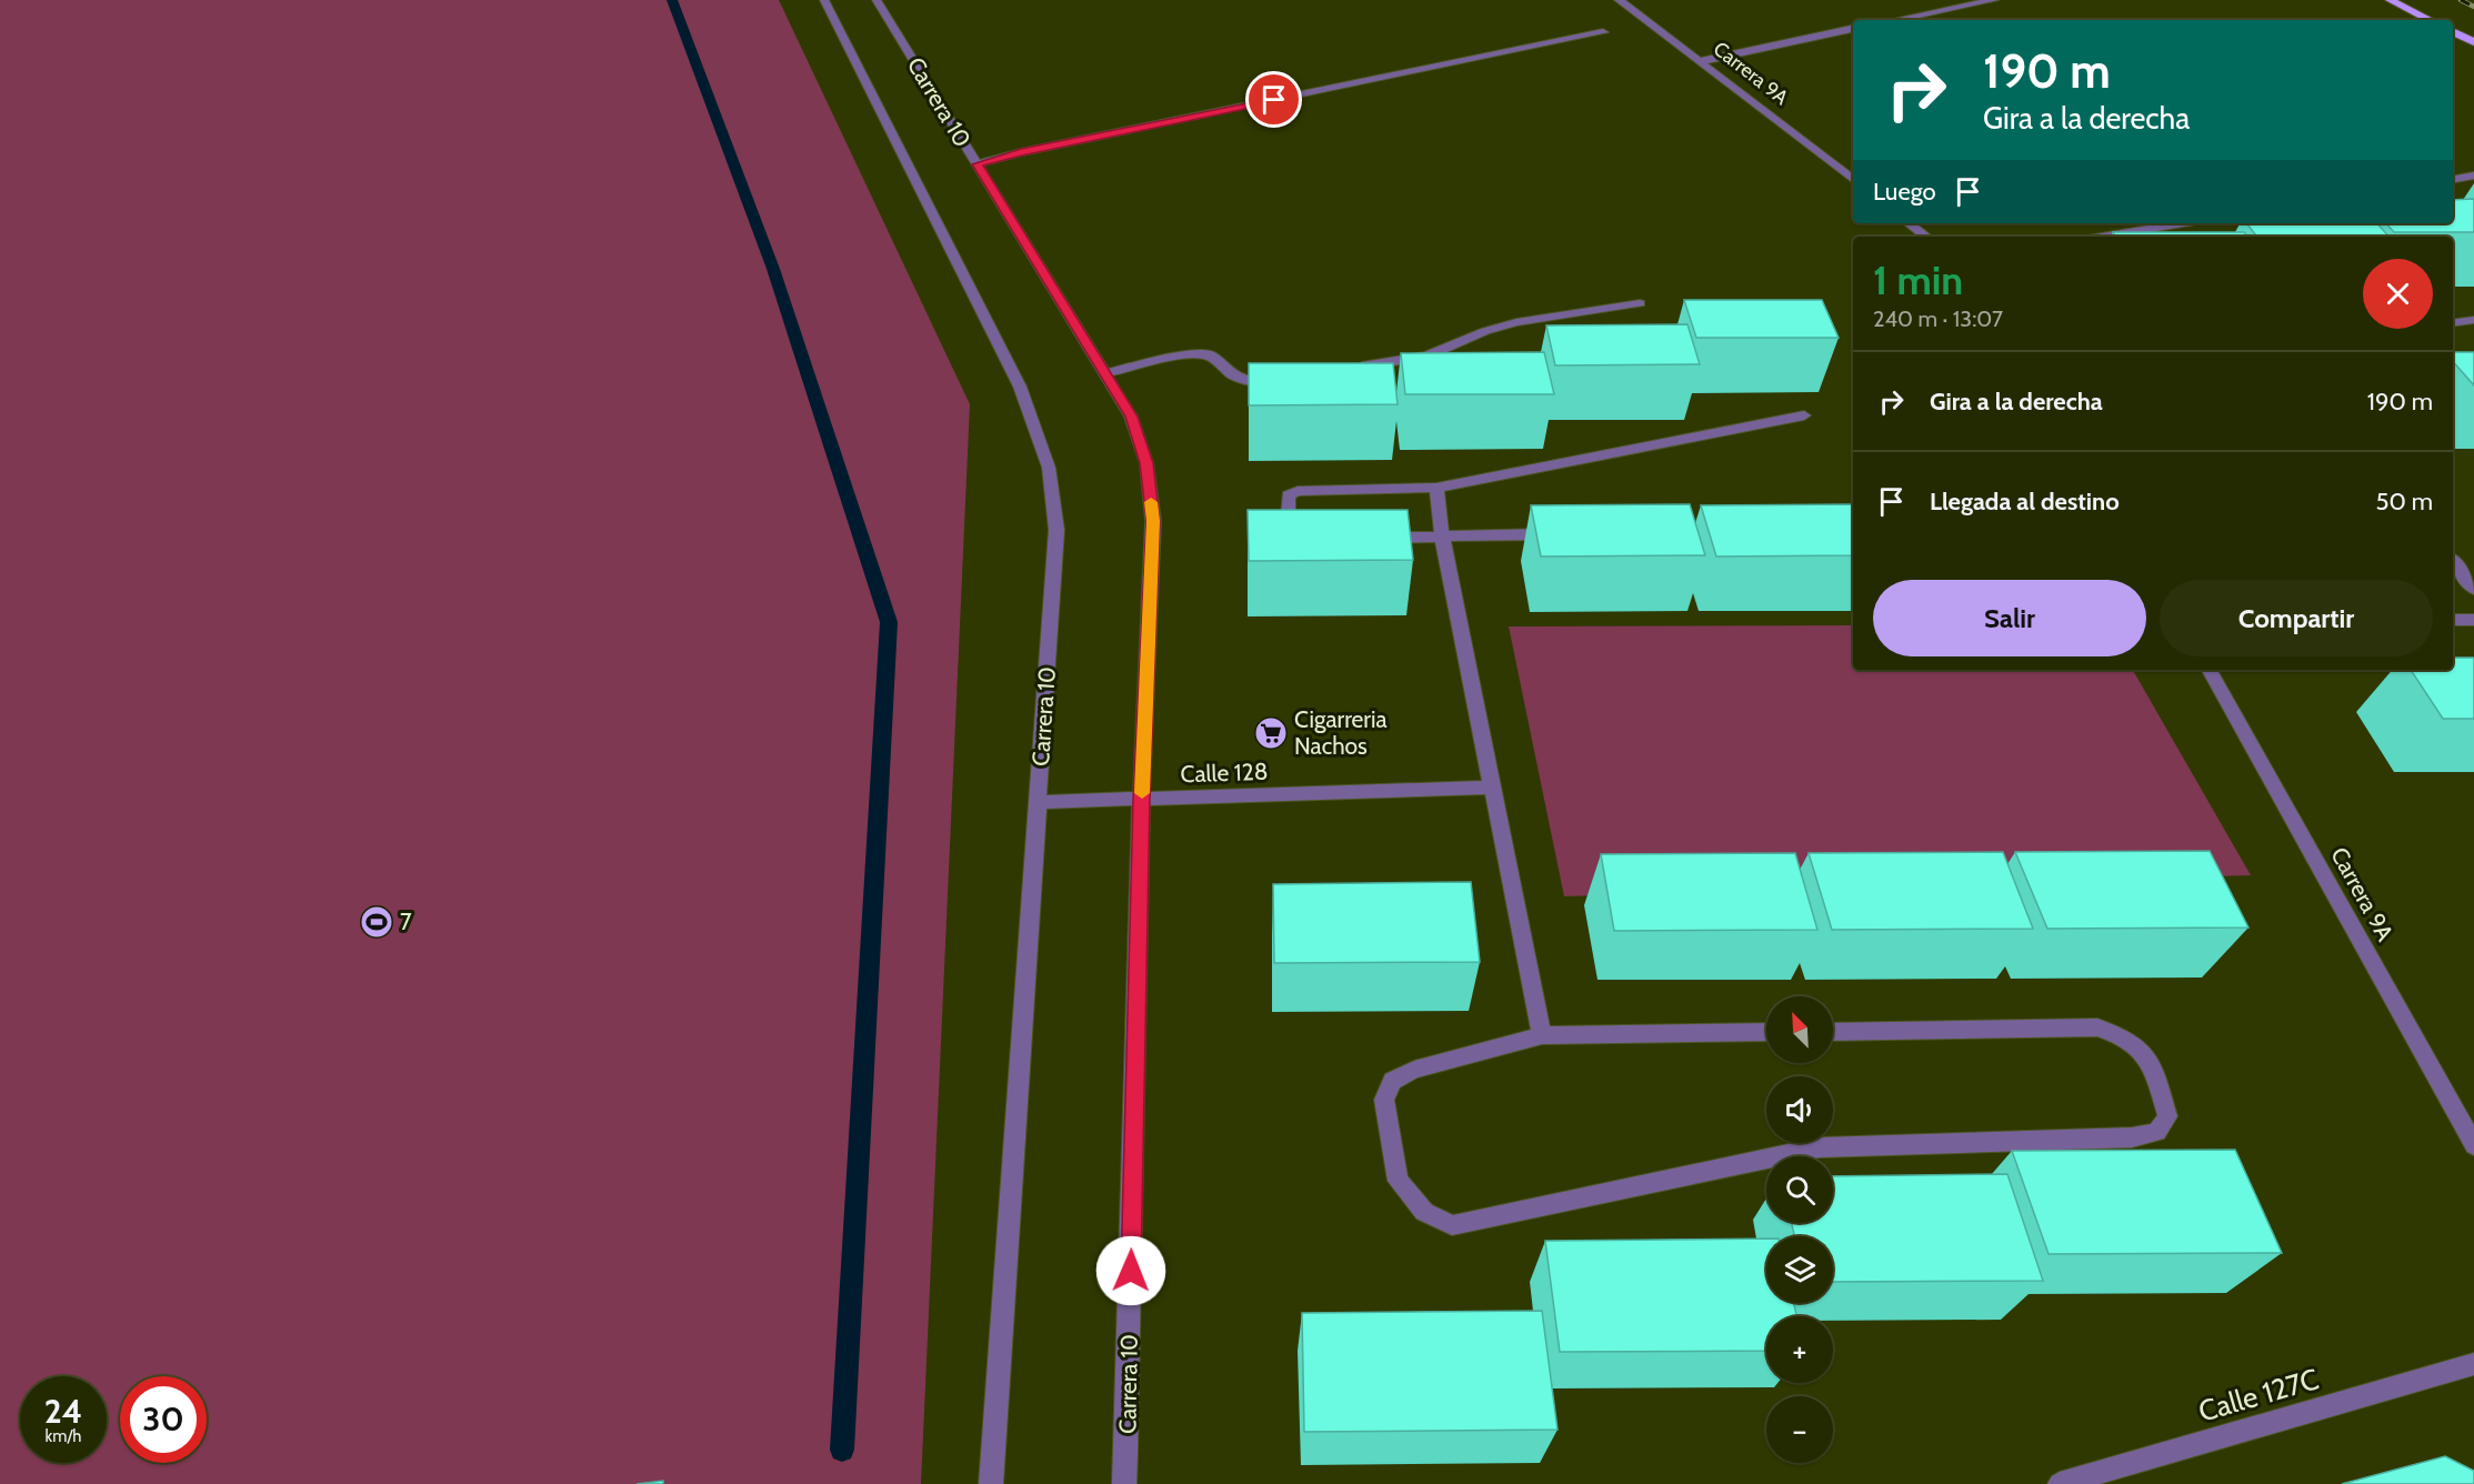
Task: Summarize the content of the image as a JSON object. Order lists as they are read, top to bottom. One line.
{"streets":{"street":["Carrera 9A","Carrera 10","Calle 128","Calle 127C"]},"crossings":[["Carrera 10","Calle 128"]],"places":{"supermarket":["Cigarreria Nachos"],"sports":["7"]},"north":"top left","page":{"turn":["190 m","Gira a la derecha"],"then":"Luego","heading":["1 min","240 m · 13:07"],"list":[{"name":"Gira a la derecha","value":"190 m"},{"name":"Llegada al destino","value":"50 m"}],"buttons":["Salir","Compartir"],"map_buttons":["+","−"],"speed":"24 km/h","limit":"30"}}
